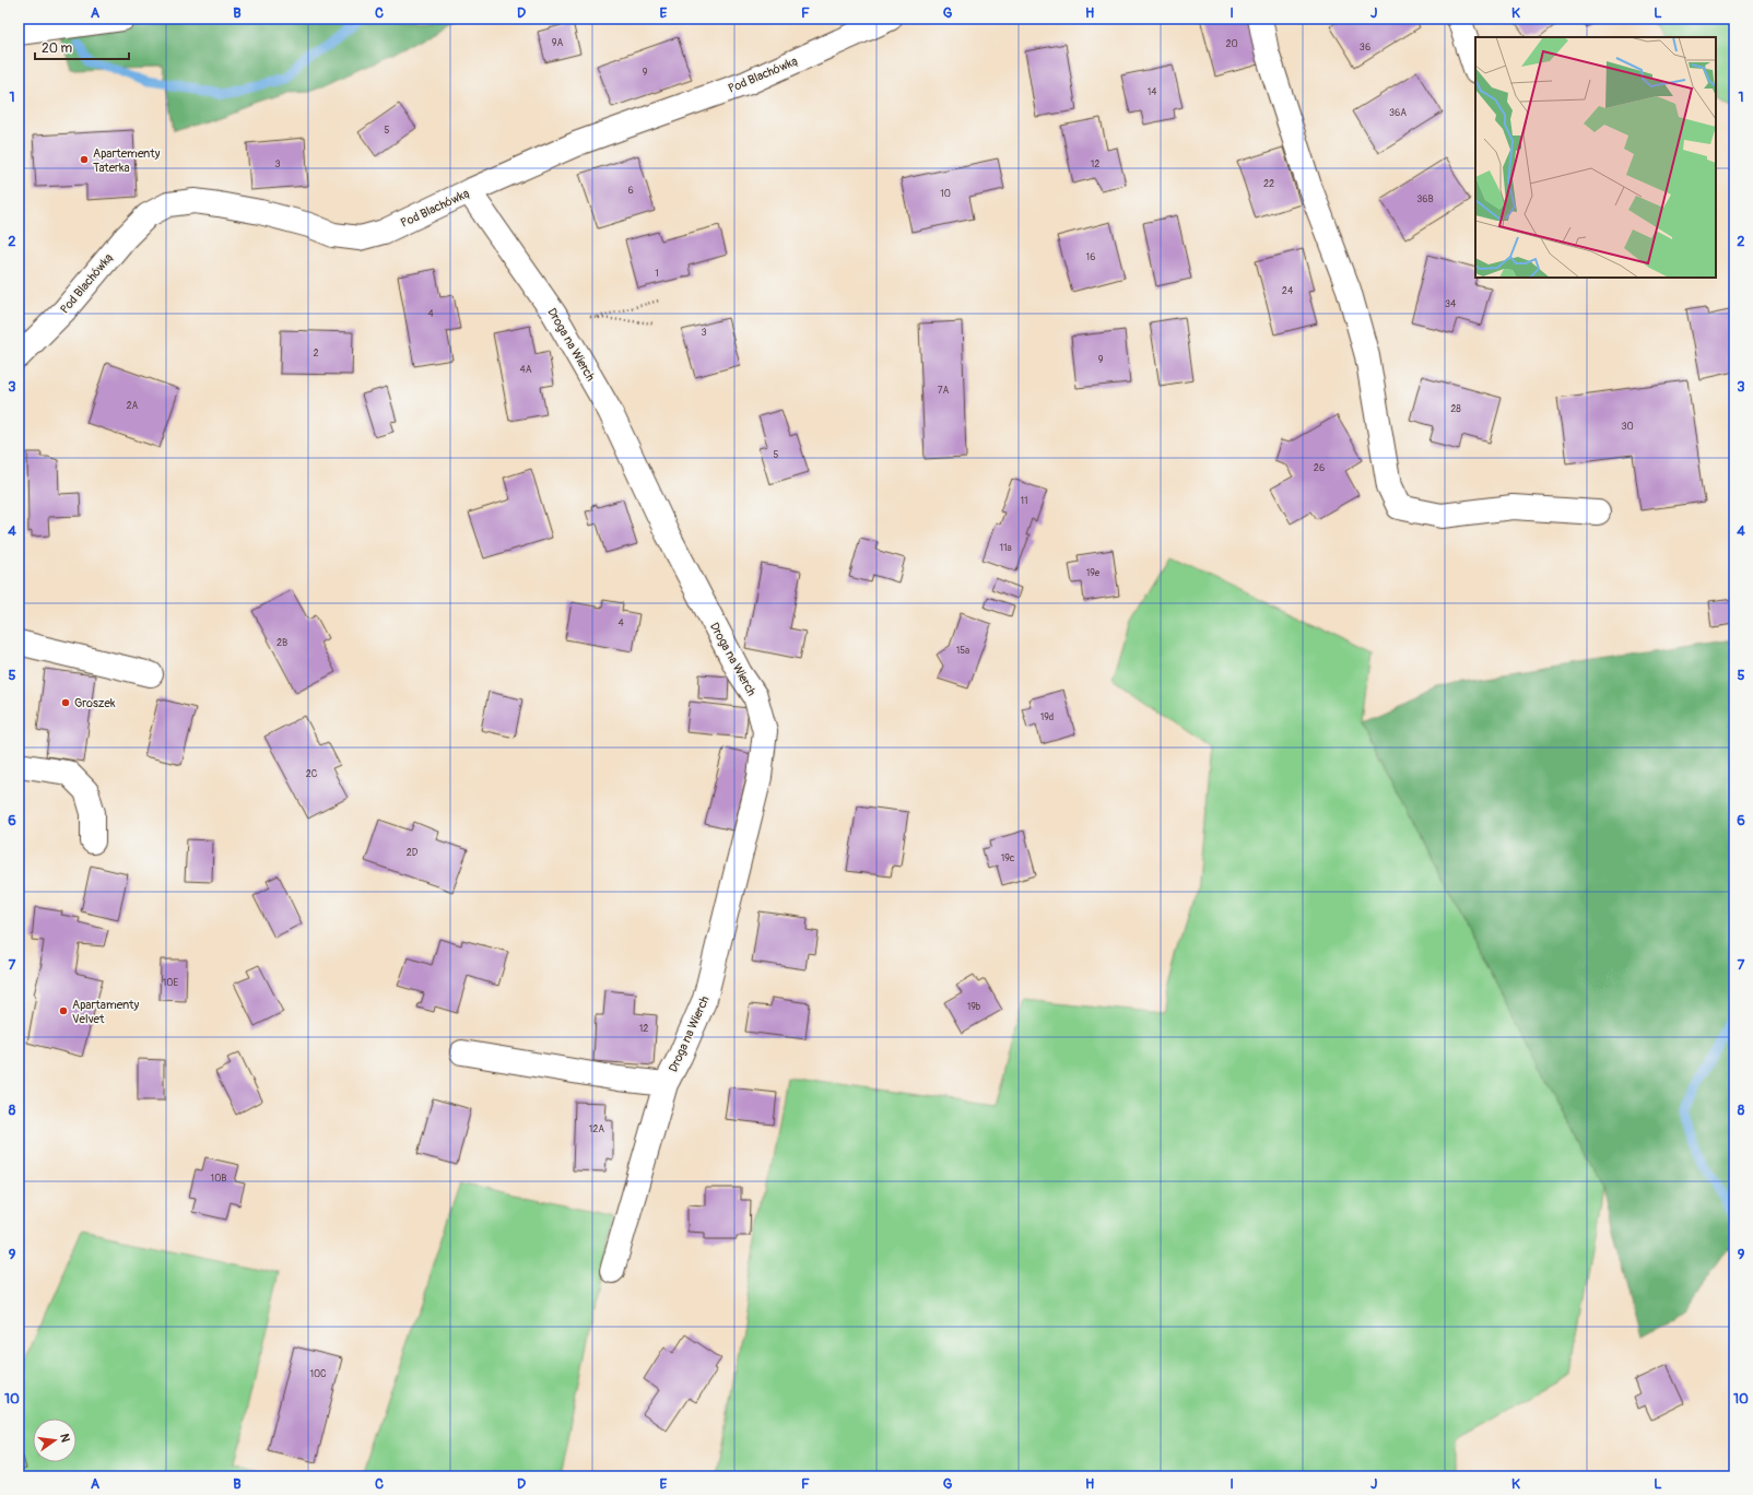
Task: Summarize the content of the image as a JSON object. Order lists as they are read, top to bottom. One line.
{"streets":{"street":["Pod Blachówką","Droga na Wierch"]},"crossings":[["Pod Blachówką","Droga na Wierch"]],"places":["Apartementy Taterka","Groszek","Apartamenty Velvet"],"house_numbers":["9A","20","36","9","14","36A","5","3","12","22","6","10","36B","16","1","24","34","4","3","2","9","4A","7A","2A","28","30","5","26","11","11a","19e","4","2B","15a","19d","2C","2D","19c","10E","19b","12","12A","10B","10C"],"scale_bar":"20 m","north":"right","grid":{"columns":["A","B","C","D","E","F","G","H","I","J","K","L"],"rows":["1","2","3","4","5","6","7","8","9","10"]}}
